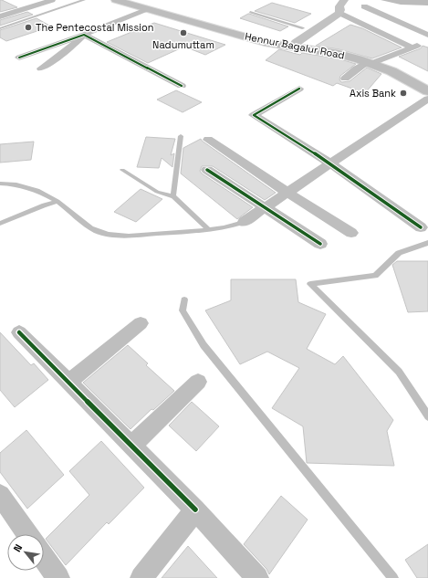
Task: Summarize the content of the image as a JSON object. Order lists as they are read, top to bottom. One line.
{"streets":{"main road":["Hennur Bagalur Road"]},"places":["The Pentecostal Mission","Nadumuttam","Axis Bank"],"north":"top left"}
